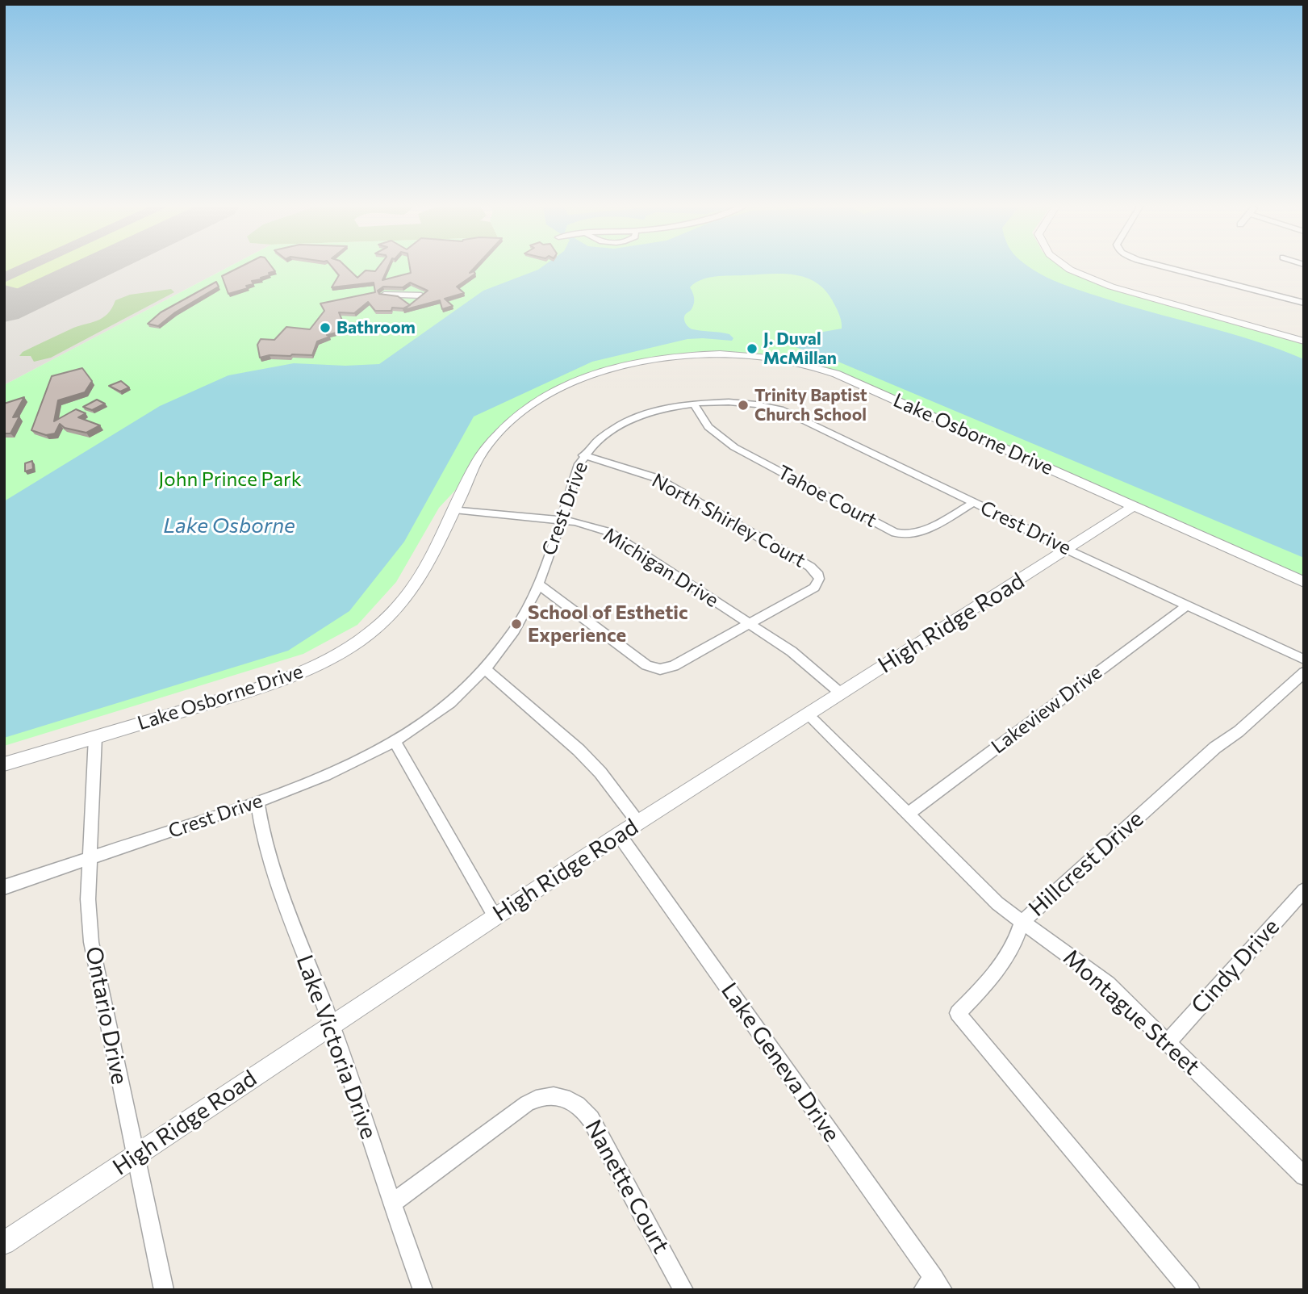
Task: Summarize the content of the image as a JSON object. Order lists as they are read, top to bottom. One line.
{"streets":{"street":["Lake Osborne Drive","Tahoe Court","Crest Drive","North Shirley Court","Michigan Drive","High Ridge Road","Lakeview Drive","Hillcrest Drive","Cindy Drive","Montague Street","Ontario Drive","Lake Victoria Drive","Lake Geneva Drive","Nanette Court"]},"crossings":[["Lake Osborne Drive","Michigan Drive"],["Lake Osborne Drive","High Ridge Road"],["Lake Osborne Drive","Ontario Drive"],["Tahoe Court","Crest Drive"],["Crest Drive","North Shirley Court"],["Crest Drive","Michigan Drive"],["Crest Drive","High Ridge Road"],["Crest Drive","Lakeview Drive"],["Crest Drive","Ontario Drive"],["Crest Drive","Lake Victoria Drive"],["North Shirley Court","Michigan Drive"],["Michigan Drive","High Ridge Road"],["High Ridge Road","Montague Street"],["High Ridge Road","Ontario Drive"],["High Ridge Road","Lake Victoria Drive"],["High Ridge Road","Lake Geneva Drive"],["Lakeview Drive","Montague Street"],["Hillcrest Drive","Montague Street"],["Cindy Drive","Montague Street"],["Lake Victoria Drive","Nanette Court"]],"water":["Lake Osborne"],"parks":["John Prince Park"],"places":["Bathroom","J. Duval McMillan","Trinity Baptist Church School","School of Esthetic Experience"]}
